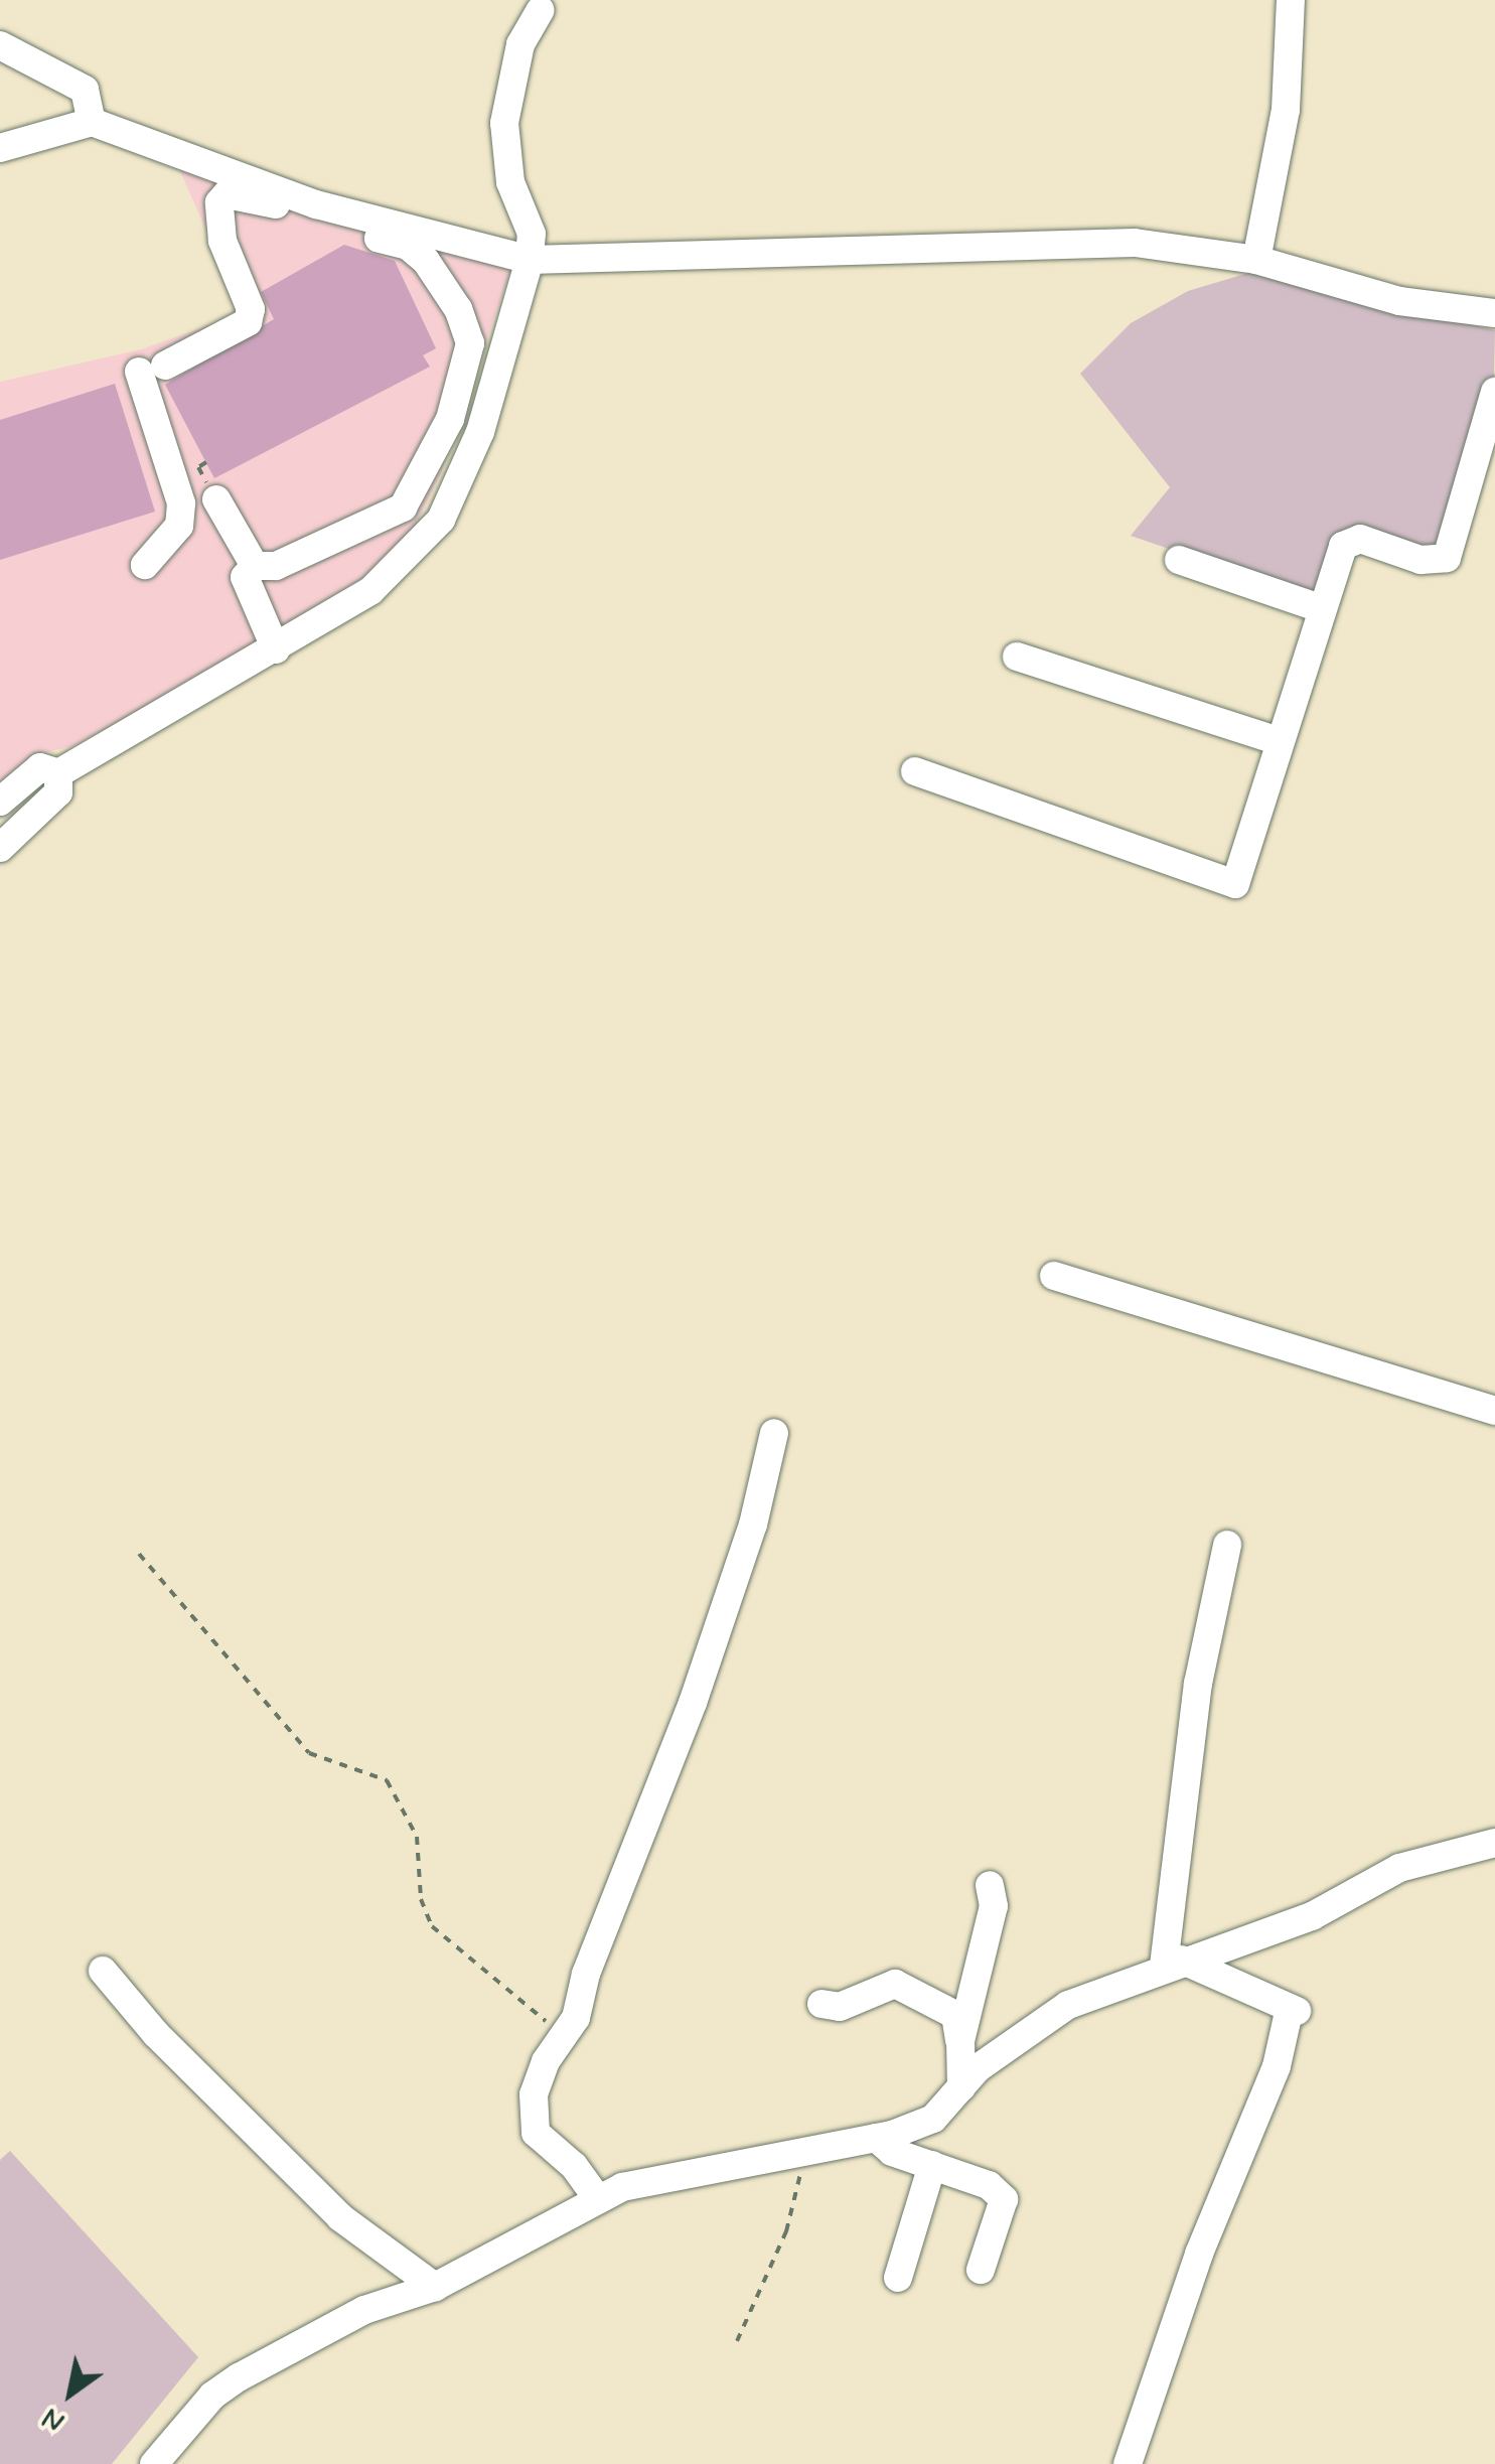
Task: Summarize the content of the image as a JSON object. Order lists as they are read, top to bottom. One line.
{"north":"bottom left"}
